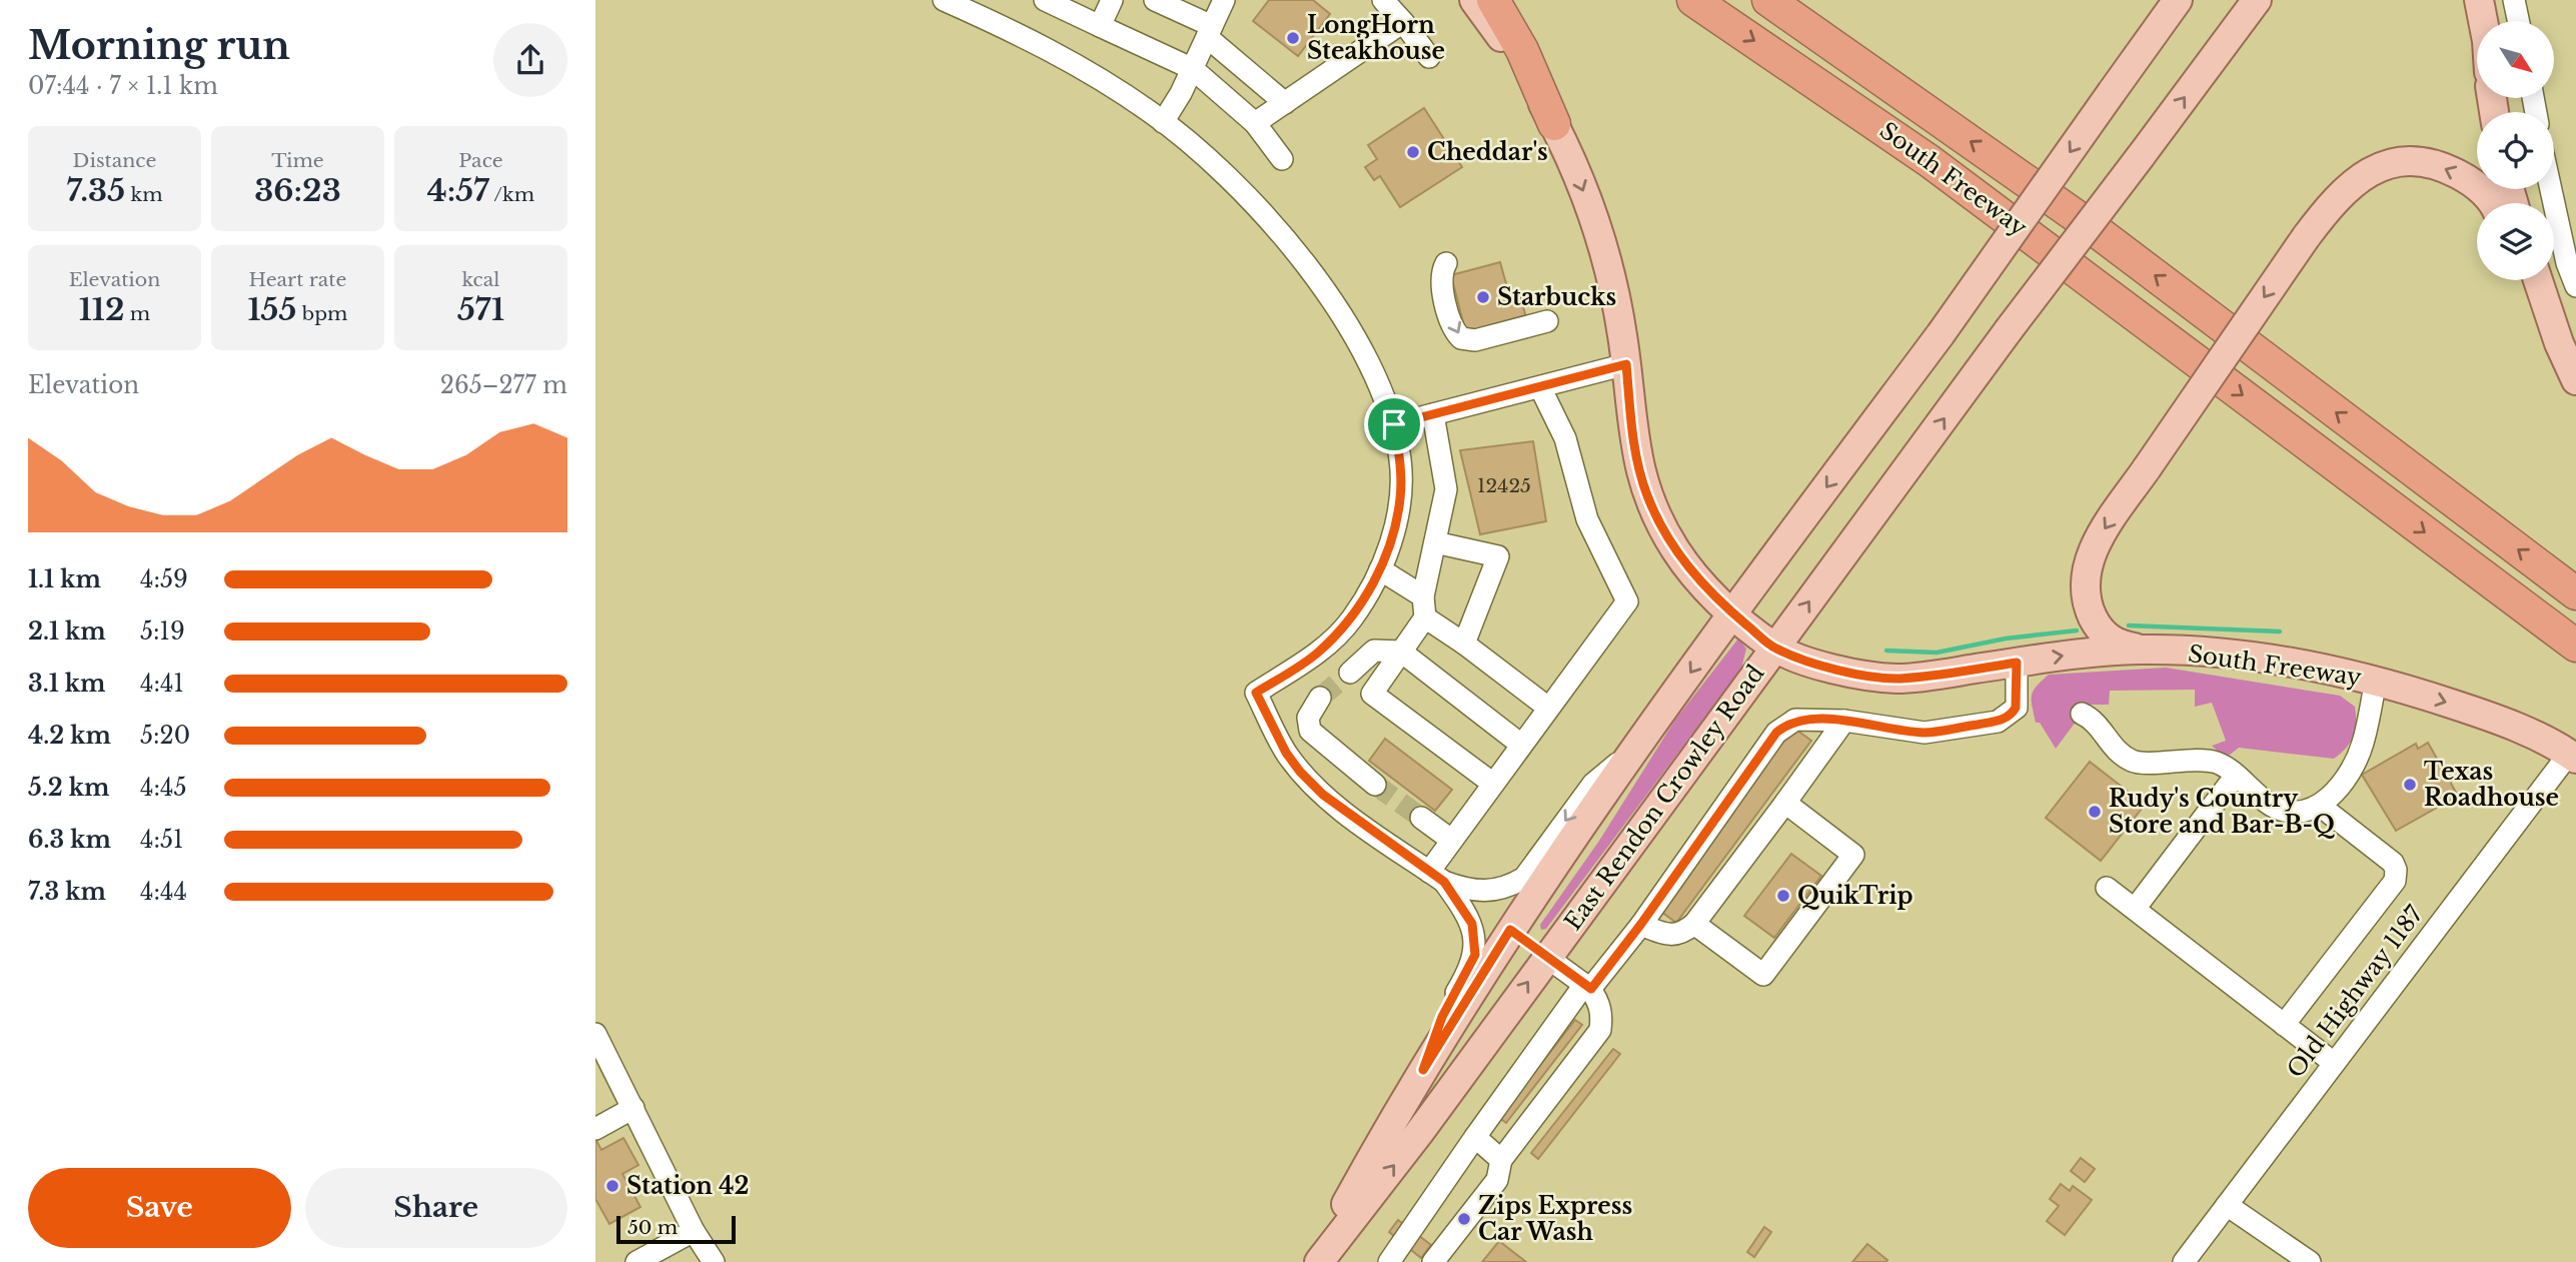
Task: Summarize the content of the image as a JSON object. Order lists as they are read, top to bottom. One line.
{"streets":{"highway":["South Freeway"],"main road":["East Rendon Crowley Road"],"street":["Old Highway 1187"]},"crossings":[["South Freeway","East Rendon Crowley Road"],["South Freeway","Old Highway 1187"]],"places":["LongHorn Steakhouse","Cheddar's","Starbucks","Texas Roadhouse","Rudy's Country Store and Bar-B-Q","QuikTrip","Station 42","Zips Express Car Wash"],"house_numbers":["12425"],"scale_bar":"50 m","north":"bottom right","page":{"heading":["Morning run","07:44 · 7 × 1.1 km"],"stats":[["Distance","7.35 km"],["Time","36:23"],["Pace","4:57 /km"],["Elevation","112 m"],["Heart rate","155 bpm"],["kcal","571"]],"chart":["Elevation","265–277 m"],"list":[{"name":"1.1 km","note":"4:59"},{"name":"2.1 km","note":"5:19"},{"name":"3.1 km","note":"4:41"},{"name":"4.2 km","note":"5:20"},{"name":"5.2 km","note":"4:45"},{"name":"6.3 km","note":"4:51"},{"name":"7.3 km","note":"4:44"}],"buttons":["Save","Share"],"scale":"50 m"}}
